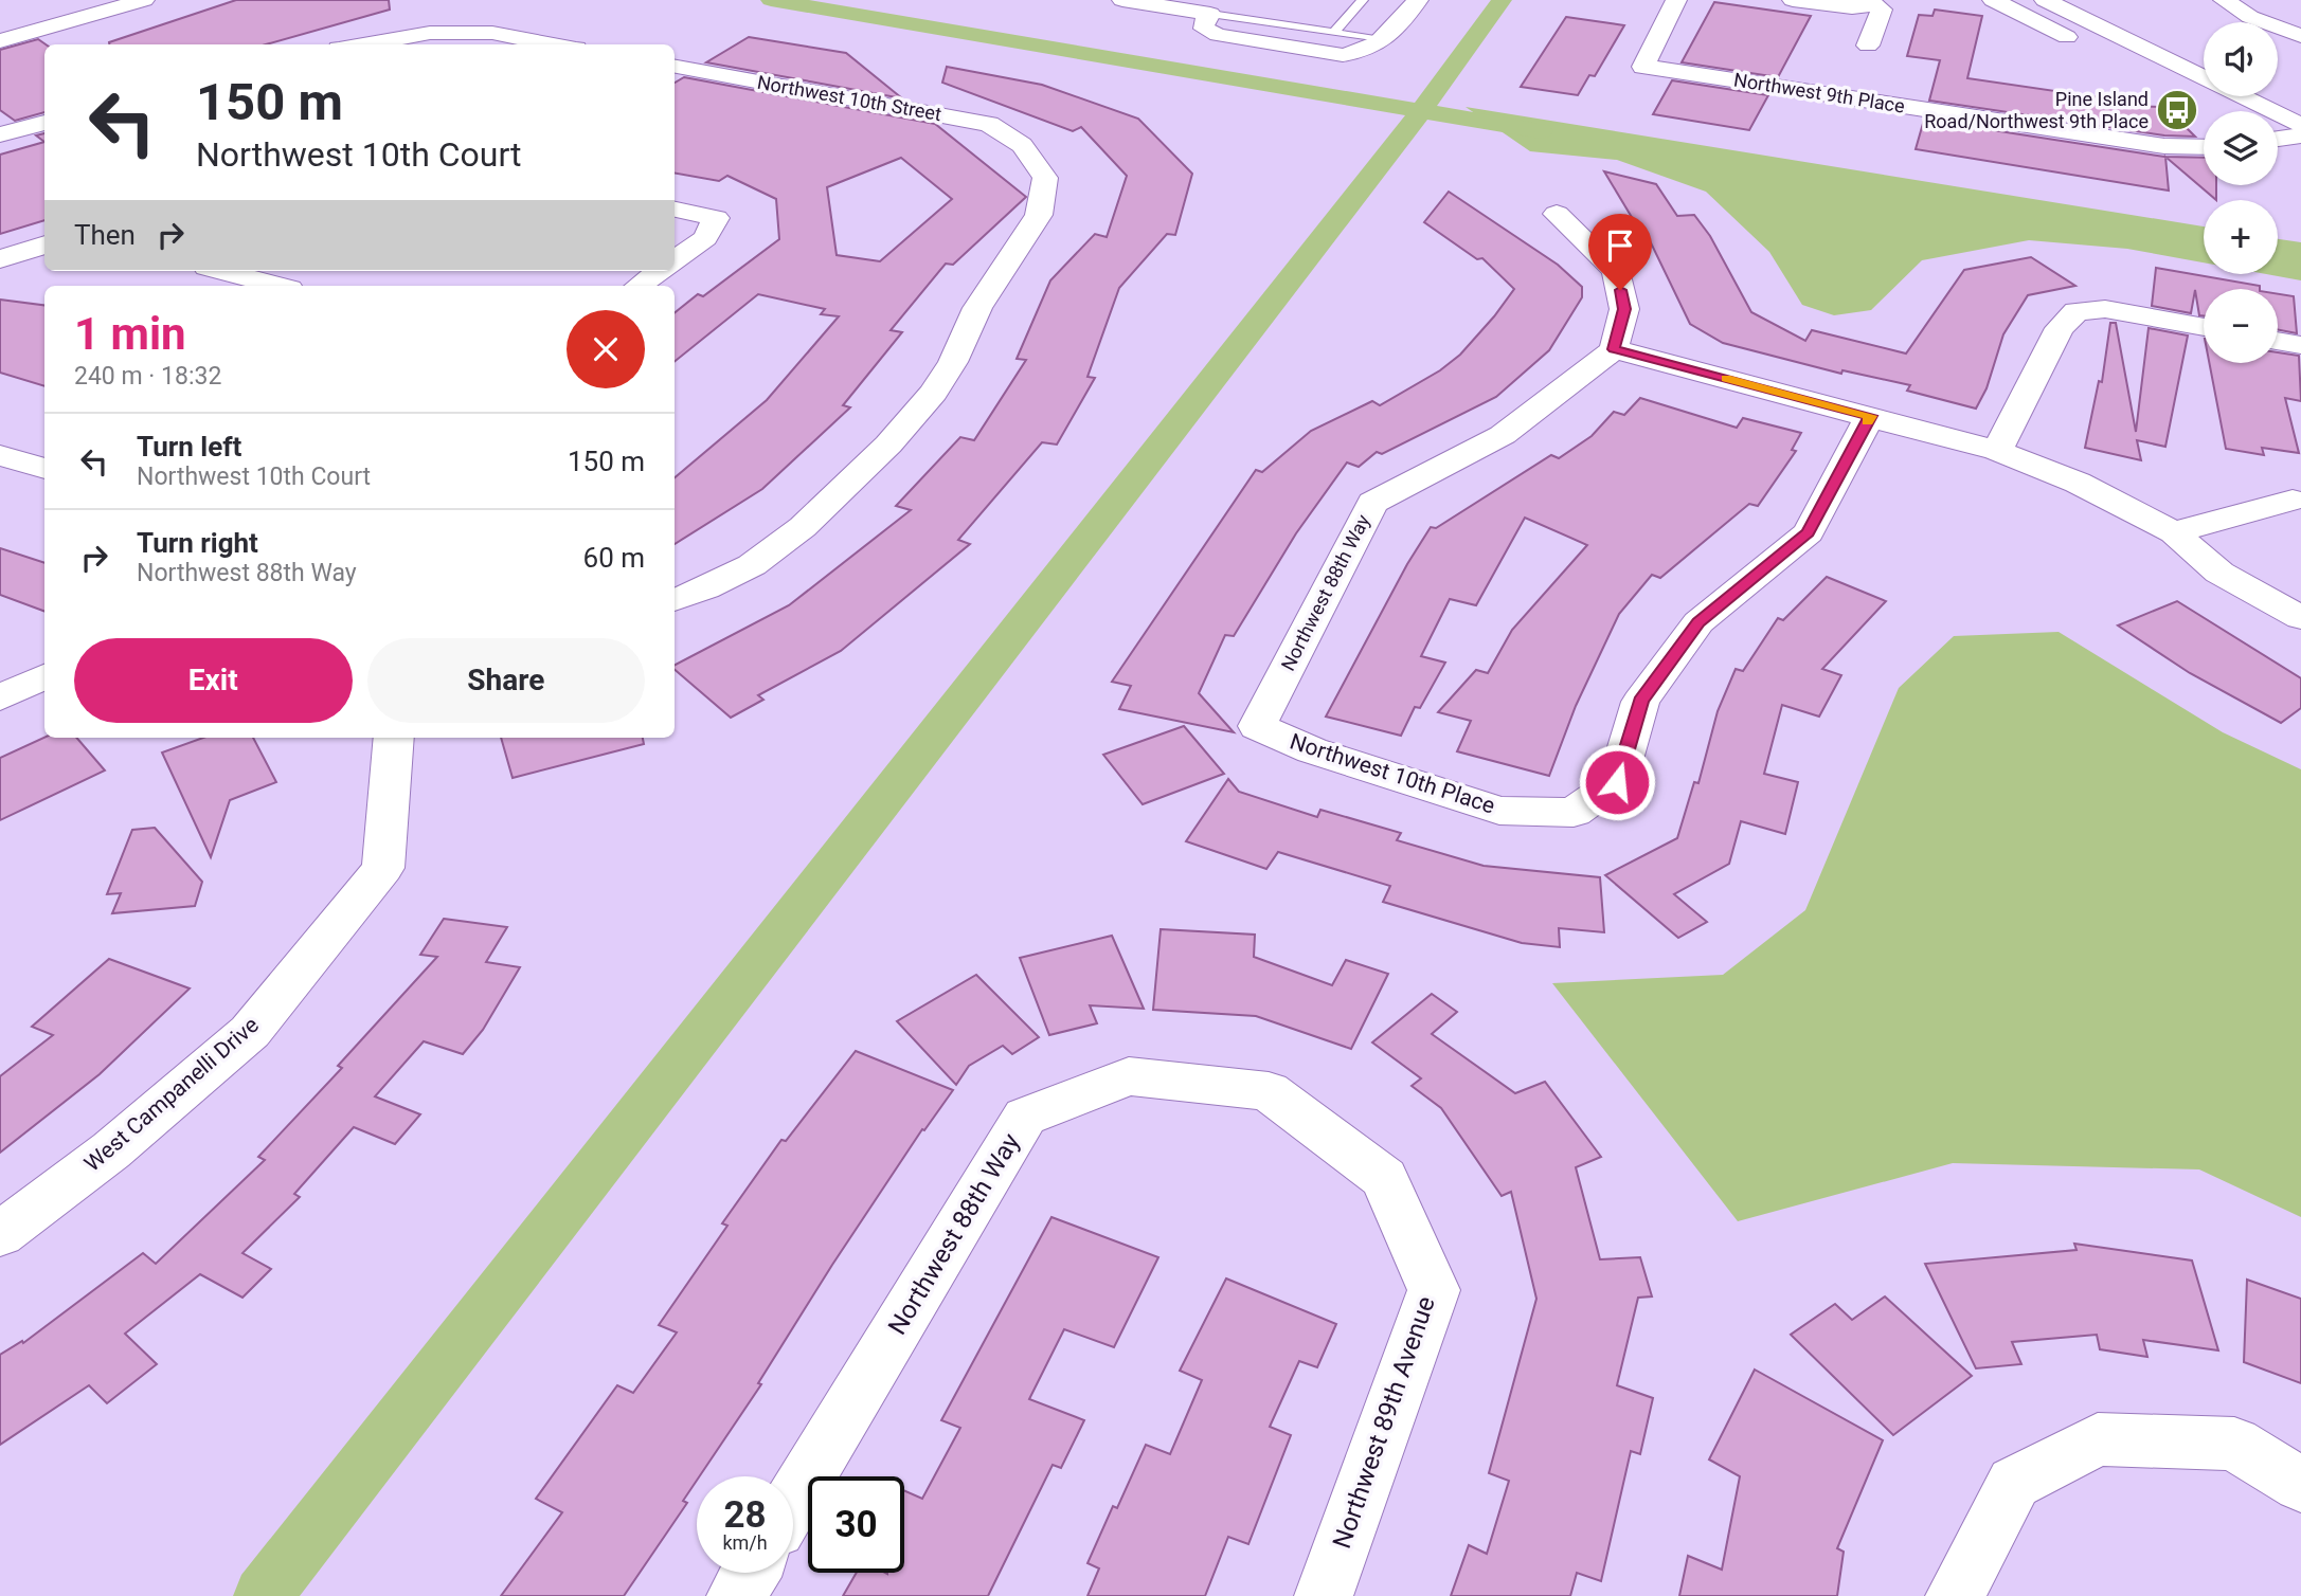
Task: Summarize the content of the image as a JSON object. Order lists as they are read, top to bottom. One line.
{"streets":{"street":["Northwest 9th Place","Northwest 10th Street","Northwest 88th Way","Northwest 10th Place","West Campanelli Drive","Northwest 89th Avenue"]},"crossings":[["Northwest 88th Way","Northwest 10th Place"],["Northwest 88th Way","Northwest 89th Avenue"]],"places":{"bus stop":["Pine Island Road/Northwest 9th Place"]},"page":{"map_buttons":["+","−"],"turn":["150 m","Northwest 10th Court"],"then":"Then","heading":["1 min","240 m · 18:32"],"list":[{"name":"Turn left","note":"Northwest 10th Court","value":"150 m"},{"name":"Turn right","note":"Northwest 88th Way","value":"60 m"}],"buttons":["Exit","Share"],"speed":"28 km/h","limit":"30"}}
